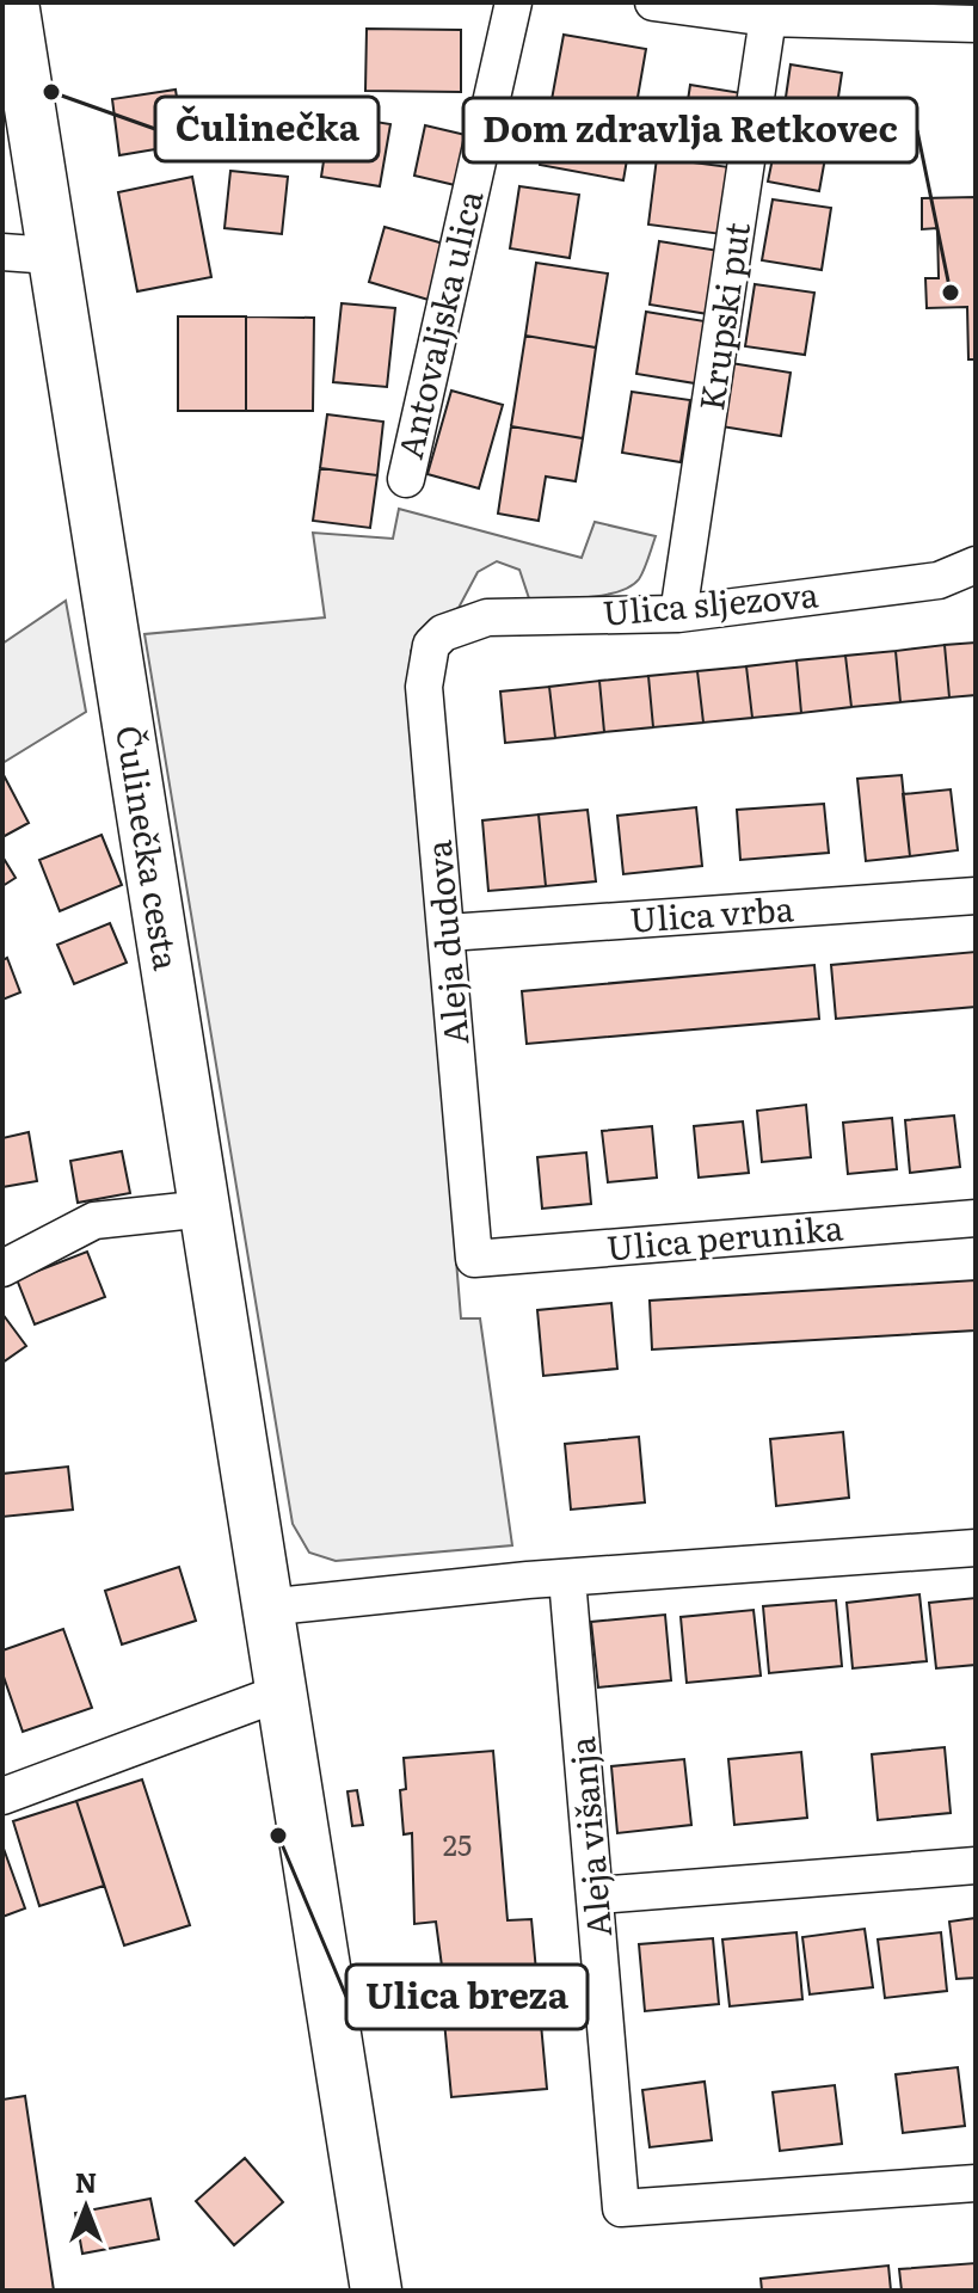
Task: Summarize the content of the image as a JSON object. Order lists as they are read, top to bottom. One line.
{"streets":{"main road":["Čulinečka cesta"],"street":["Krupski put","Antovaljska ulica","Ulica sljezova","Ulica vrba","Aleja dudova","Ulica perunika","Aleja višanja"]},"crossings":[["Krupski put","Ulica sljezova"],["Ulica sljezova","Aleja dudova"],["Ulica vrba","Aleja dudova"],["Aleja dudova","Ulica perunika"]],"places":["Čulinečka","Dom zdravlja Retkovec","Ulica breza"],"house_numbers":["25"],"north":"top"}
